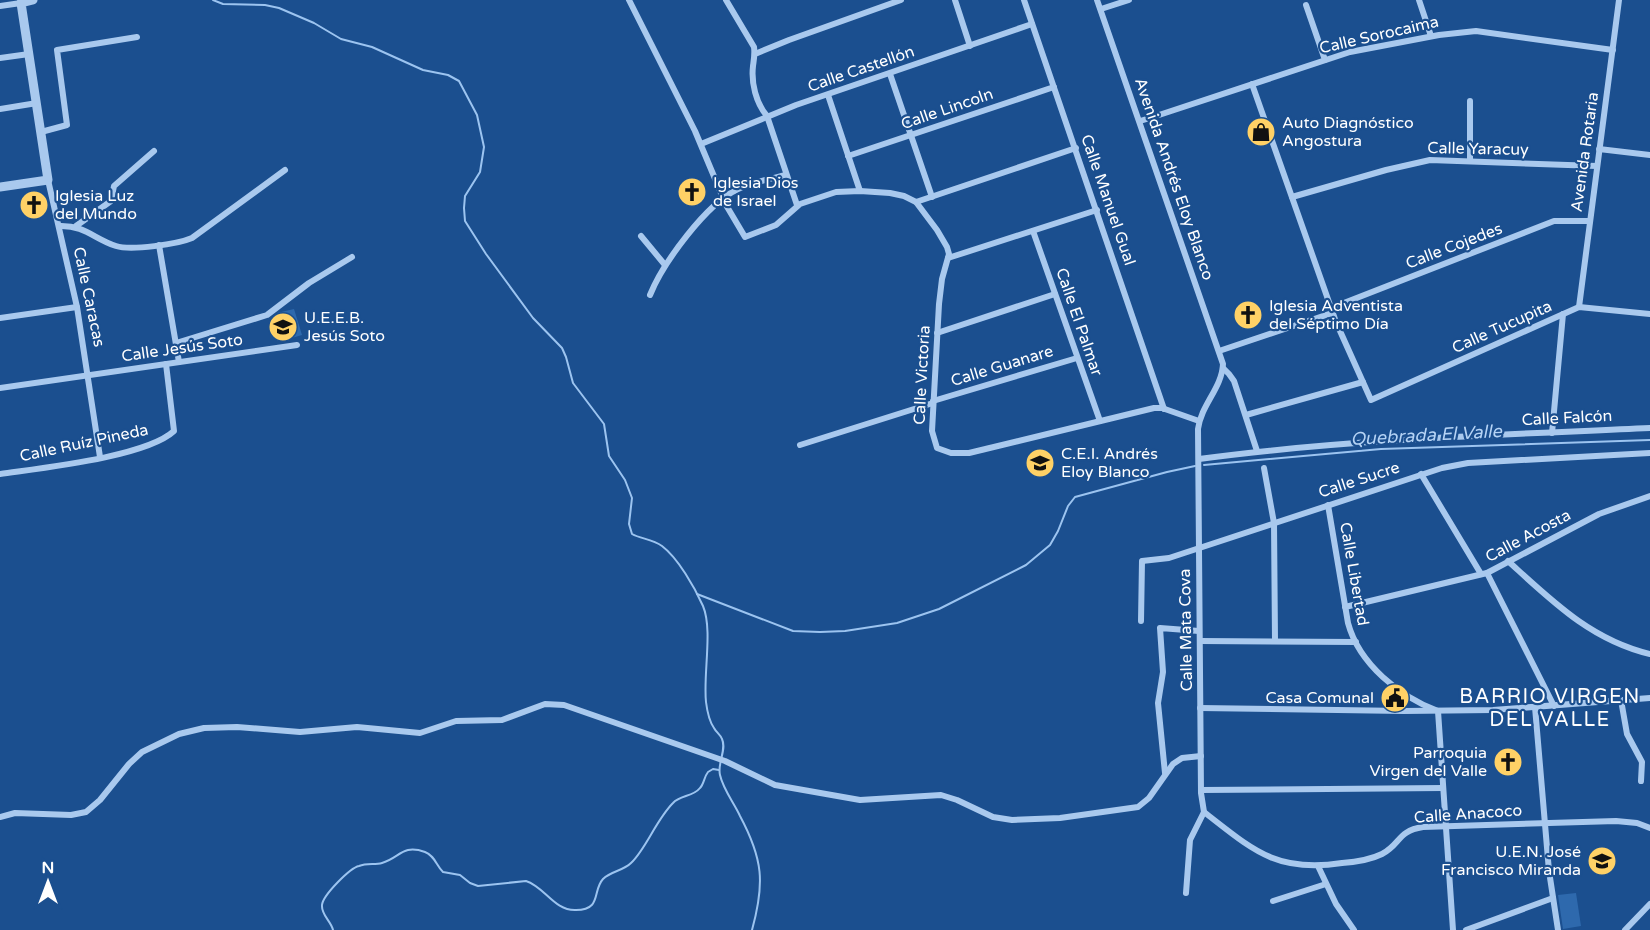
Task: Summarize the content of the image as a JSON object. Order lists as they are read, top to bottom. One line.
{"streets":{"street":["Calle Sorocaima","Calle Castellón","Calle Lincoln","Calle Yaracuy","Avenida Rotaria","Avenida Andrés Eloy Blanco","Calle Manuel Gual","Calle Cojedes","Calle Caracas","Calle El Palmar","Calle Tucupita","Calle Jesús Soto","Calle Guanare","Calle Victoria","Calle Falcón","Calle Ruíz Pineda","Calle Sucre","Calle Acosta","Calle Libertad","Calle Mata Cova","Calle Anacoco"]},"crossings":[["Calle Sorocaima","Avenida Rotaria"],["Calle Castellón","Calle Manuel Gual"],["Calle Lincoln","Calle Manuel Gual"],["Calle Yaracuy","Avenida Rotaria"],["Avenida Rotaria","Calle Cojedes"],["Avenida Rotaria","Calle Tucupita"],["Avenida Andrés Eloy Blanco","Calle Cojedes"],["Avenida Andrés Eloy Blanco","Calle Falcón"],["Avenida Andrés Eloy Blanco","Calle Mata Cova"],["Calle Manuel Gual","Calle Victoria"],["Calle Caracas","Calle Jesús Soto"],["Calle Caracas","Calle Ruíz Pineda"],["Calle El Palmar","Calle Guanare"],["Calle El Palmar","Calle Victoria"],["Calle Jesús Soto","Calle Ruíz Pineda"],["Calle Guanare","Calle Victoria"],["Calle Victoria","Calle Mata Cova"],["Calle Falcón","Calle Mata Cova"],["Calle Sucre","Calle Libertad"],["Calle Sucre","Calle Mata Cova"],["Calle Acosta","Calle Libertad"],["Calle Mata Cova","Calle Anacoco"]],"districts":["BARRIO VIRGEN DEL VALLE"],"water":["Quebrada El Valle"],"places":{"shop":["Auto Diagnóstico Angostura"],"church":["Iglesia Dios de Israel","Iglesia Luz del Mundo","Iglesia Adventista del Séptimo Día","Parroquia Virgen del Valle"],"school or university":["U.E.E.B. Jesús Soto","C.E.I. Andrés Eloy Blanco","U.E.N. José Francisco Miranda"],"public building":["Casa Comunal"]},"north":"top"}
